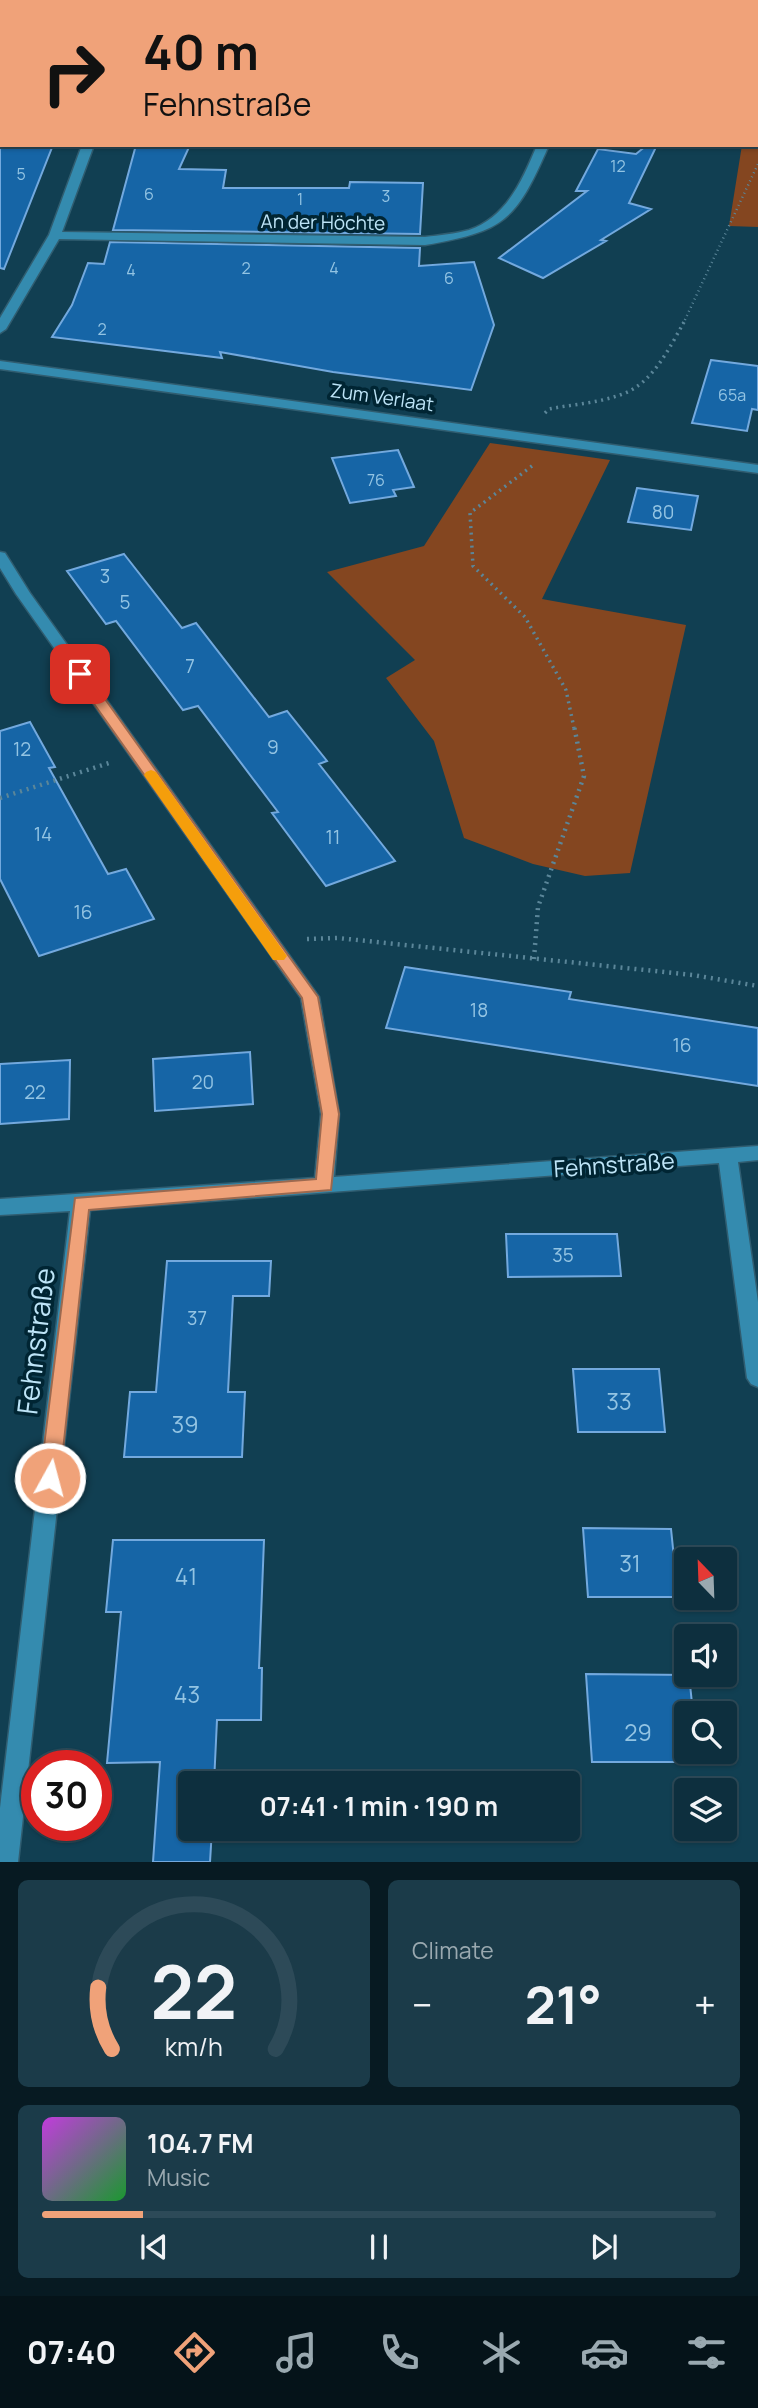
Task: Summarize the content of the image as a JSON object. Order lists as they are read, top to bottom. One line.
{"streets":{"street":["An der Höchte","Zum Verlaat","Fehnstraße"]},"house_numbers":["12","5","6","3","1","2","4","4","6","2","65a","76","80","3","5","7","9","12","14","11","16","18","16","20","22","35","37","33","39","31","41","43","29"],"north":"top left","page":{"turn":["40 m","Fehnstraße"],"limit":"30","trip":"07:41 · 1 min · 190 m","tile":"Climate","heat":["−","21°","+"],"song":["104.7 FM","Music"],"tabs":"07:40","gauge":["22","km/h"]}}
